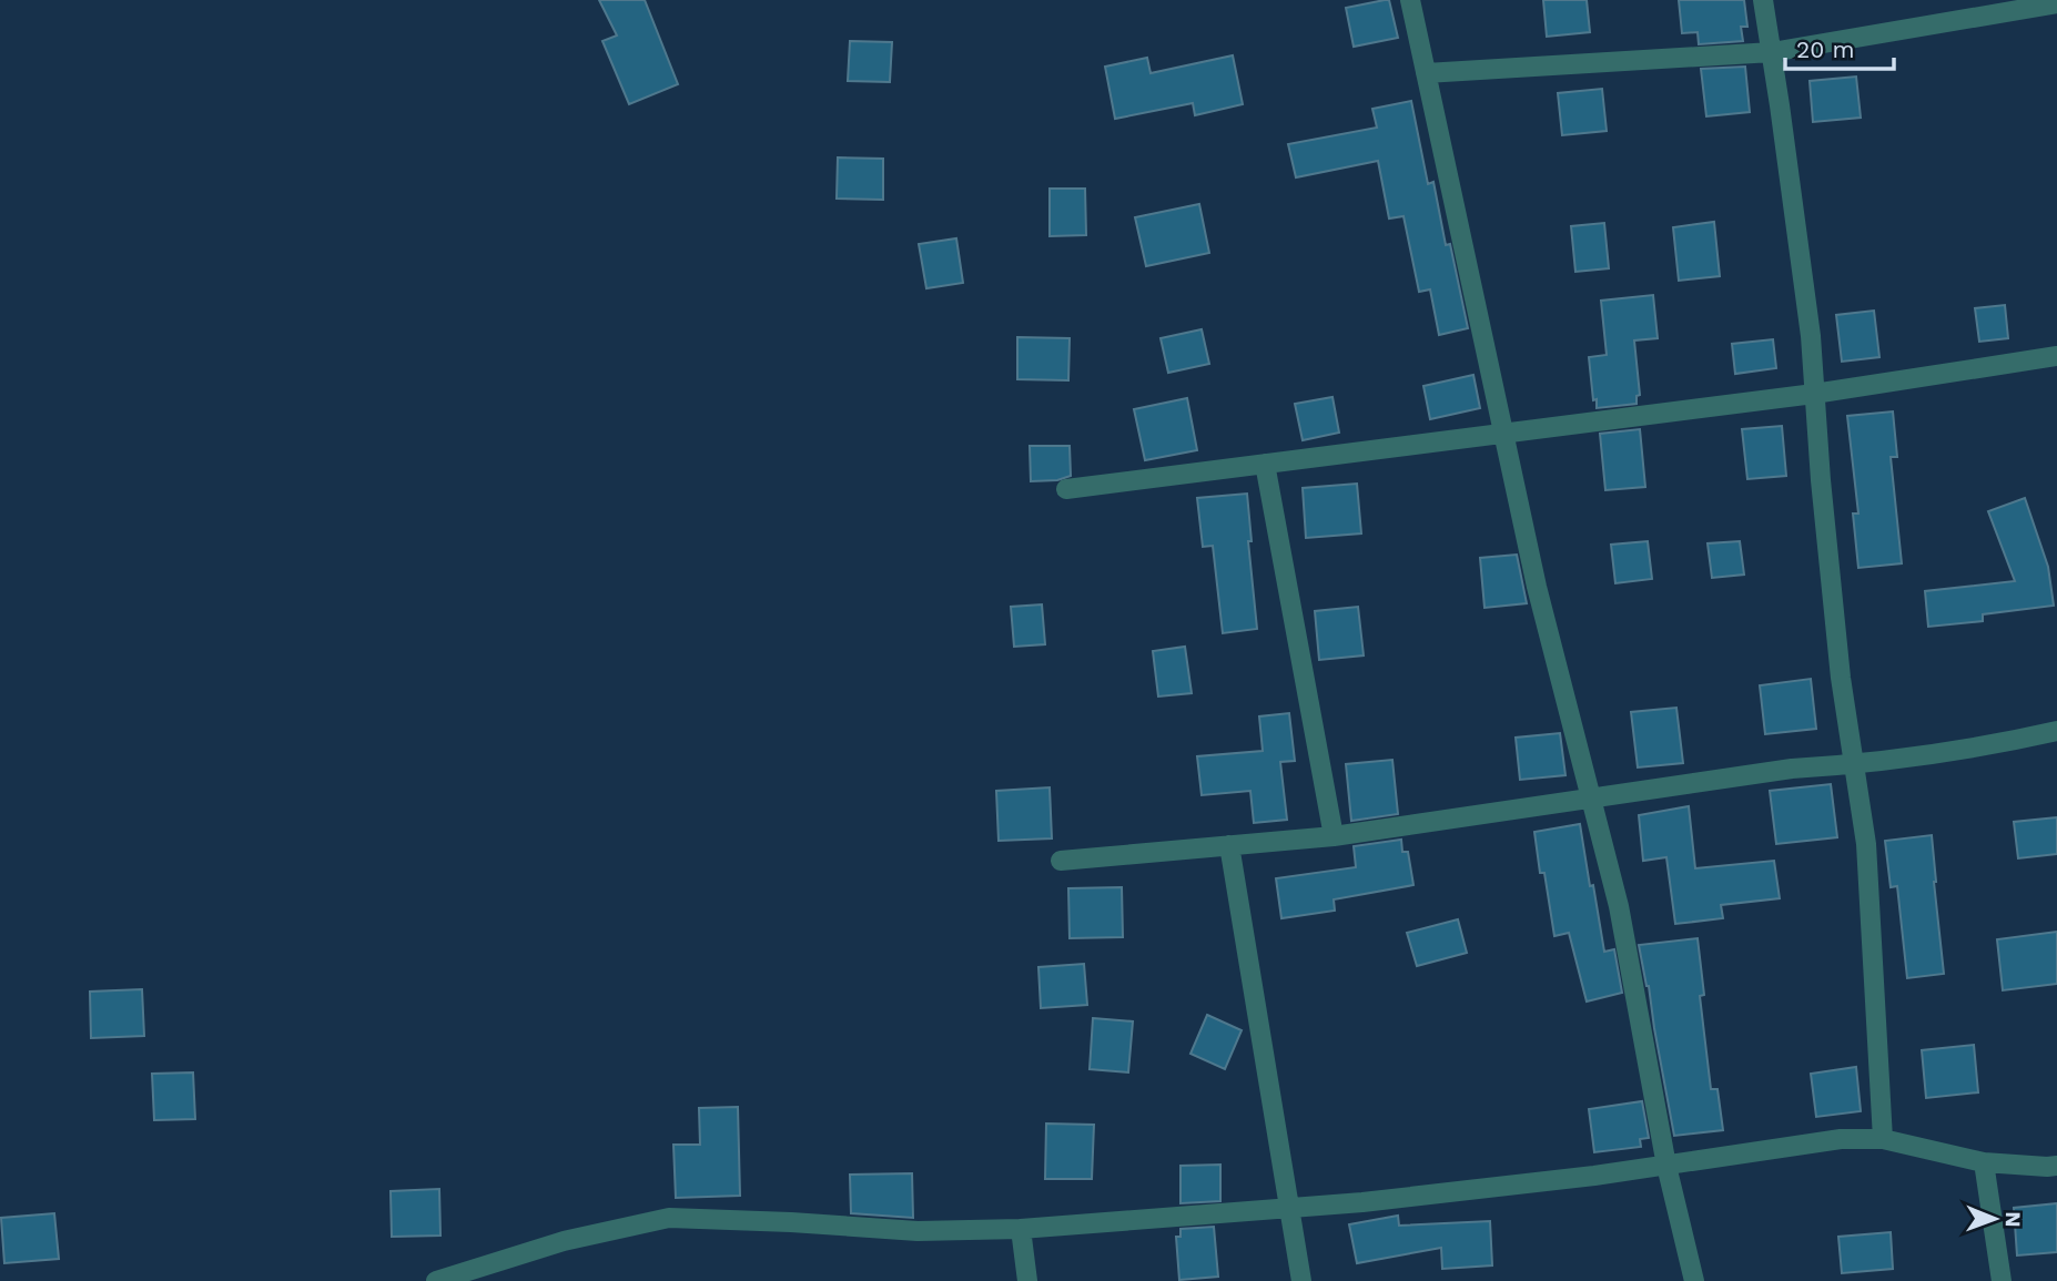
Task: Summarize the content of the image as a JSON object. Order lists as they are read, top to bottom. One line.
{"scale_bar":"20 m","north":"right"}
